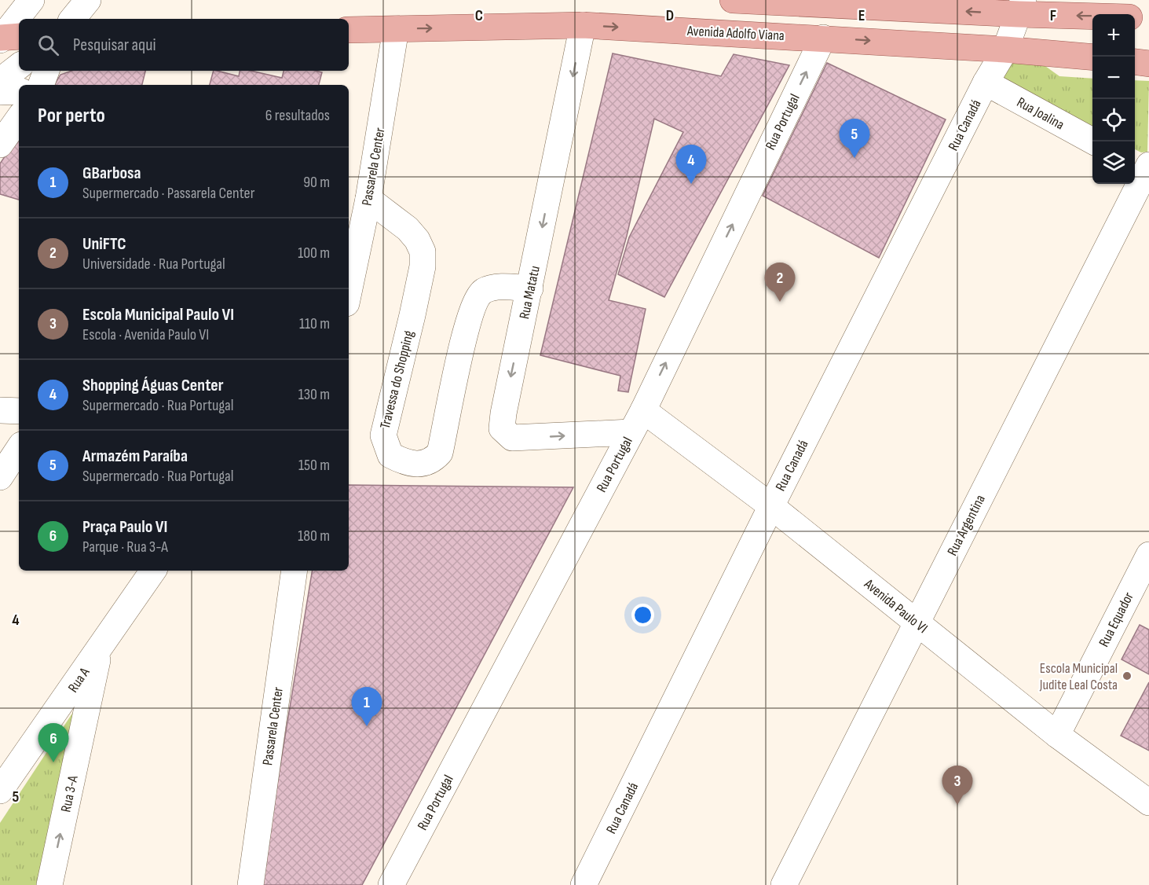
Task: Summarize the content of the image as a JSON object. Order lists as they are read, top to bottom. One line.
{"streets":{"main road":["Avenida Adolfo Viana"],"street":["Rua Joalina","Rua Portugal","Rua Canadá","Passarela Center","Rua Matatu","Travessa do Shopping","Rua Argentina","Avenida Paulo VI","Rua Equador","Rua A","Rua 3-A"]},"crossings":[["Avenida Adolfo Viana","Rua Portugal"],["Avenida Adolfo Viana","Rua Canadá"],["Avenida Adolfo Viana","Passarela Center"],["Avenida Adolfo Viana","Rua Matatu"],["Rua Joalina","Rua Canadá"],["Rua Portugal","Rua Matatu"],["Rua Portugal","Avenida Paulo VI"],["Rua Canadá","Avenida Paulo VI"],["Passarela Center","Travessa do Shopping"],["Rua Matatu","Travessa do Shopping"],["Rua Argentina","Avenida Paulo VI"],["Avenida Paulo VI","Rua Equador"],["Rua A","Rua 3-A"]],"one_way":["Rua Portugal","Rua 3-A"],"places":["Escola Municipal Judite Leal Costa"],"page":{"map_buttons":["+","−"],"search":"Pesquisar aqui","heading":["Por perto","6 resultados"],"pins":["5","4","2","1","6","3"],"list":[{"mark":"1","name":"GBarbosa","note":"Supermercado · Passarela Center","value":"90 m"},{"mark":"2","name":"UniFTC","note":"Universidade · Rua Portugal","value":"100 m"},{"mark":"3","name":"Escola Municipal Paulo VI","note":"Escola · Avenida Paulo VI","value":"110 m"},{"mark":"4","name":"Shopping Águas Center","note":"Supermercado · Rua Portugal","value":"130 m"},{"mark":"5","name":"Armazém Paraíba","note":"Supermercado · Rua Portugal","value":"150 m"},{"mark":"6","name":"Praça Paulo VI","note":"Parque · Rua 3-A","value":"180 m"}]},"grid":{"columns":["C","D","E","F"],"rows":["4","5"]}}
